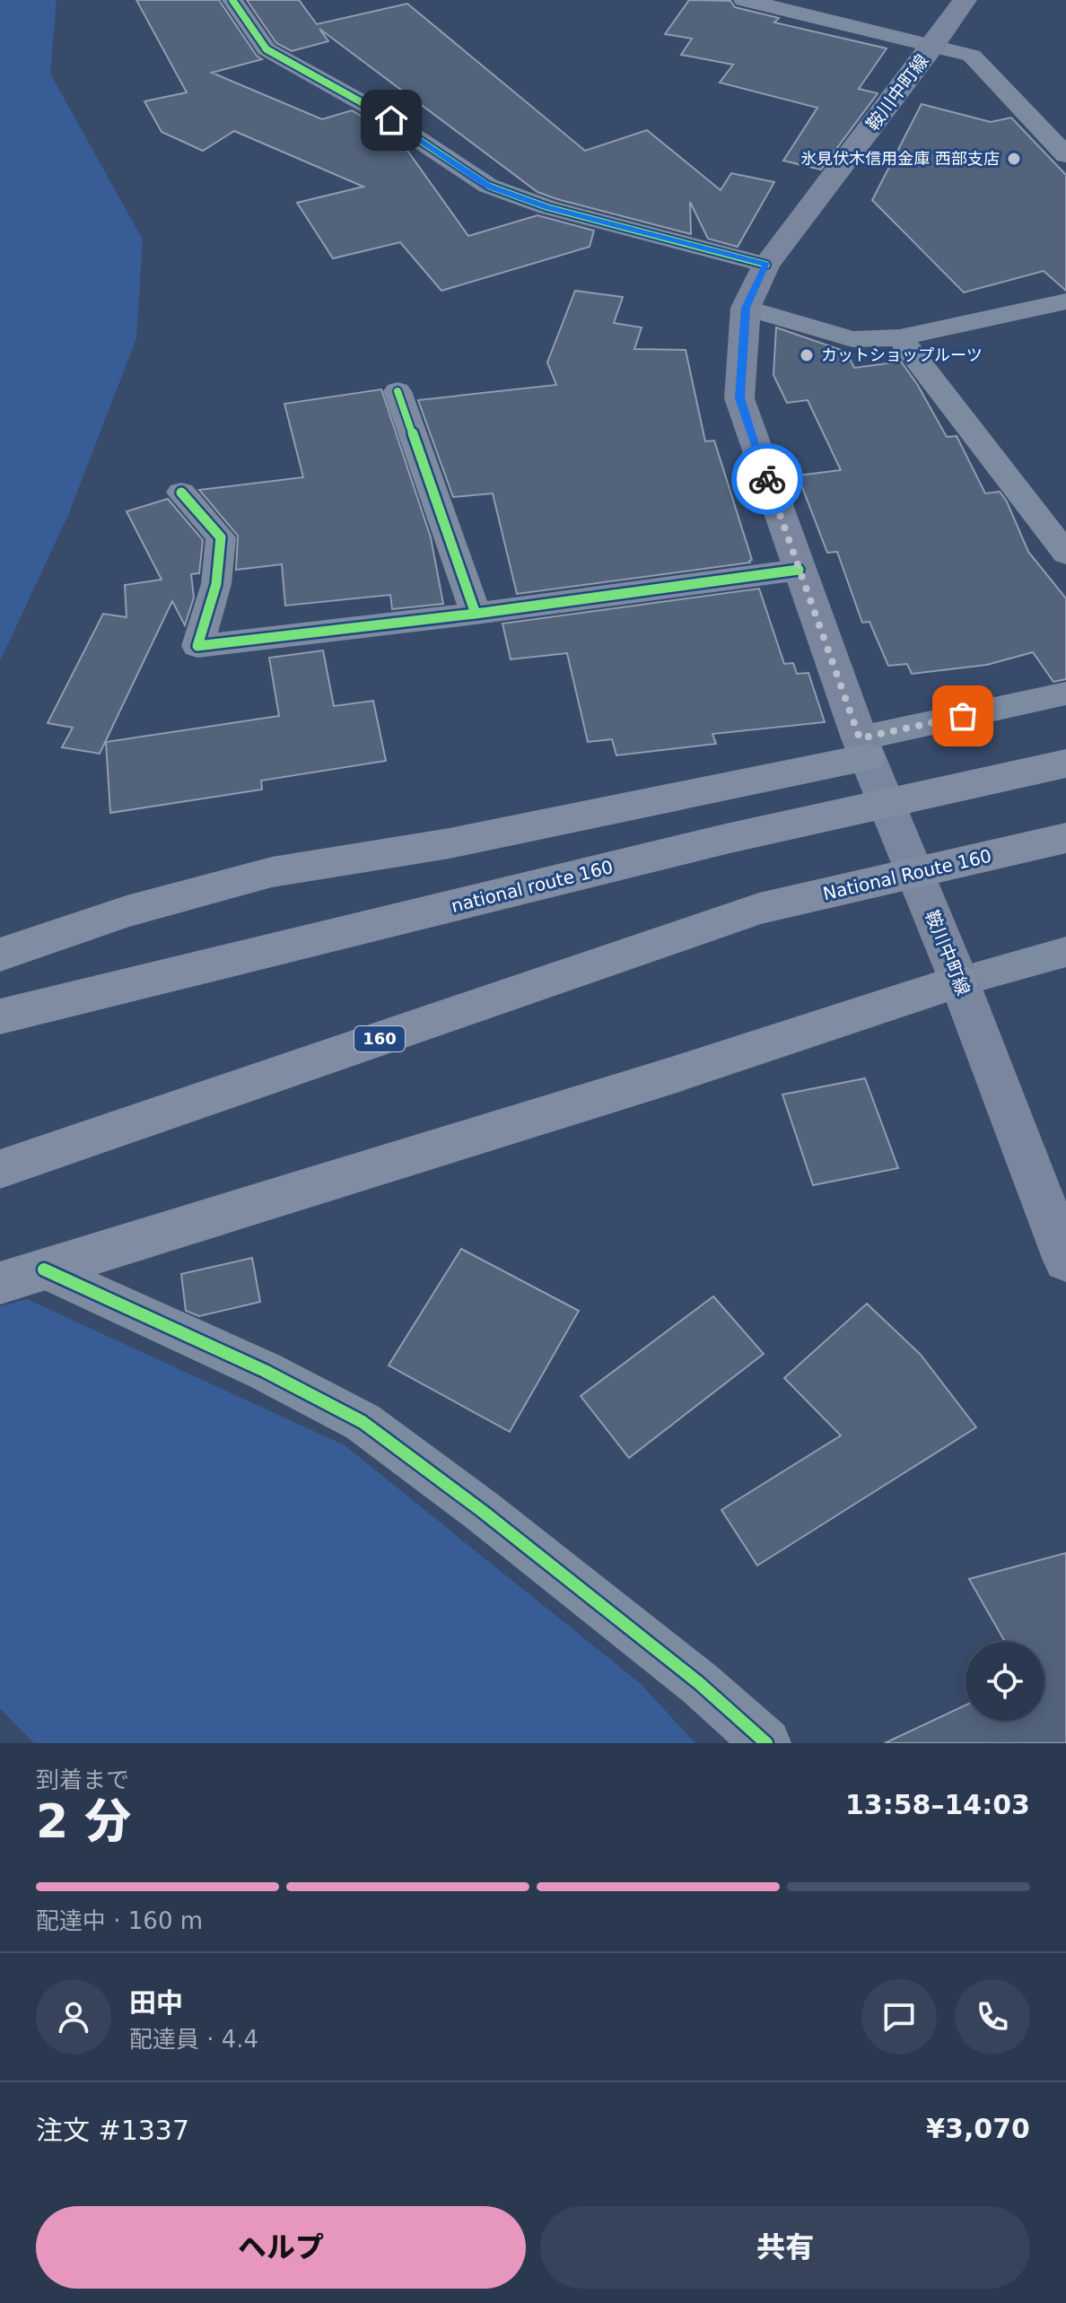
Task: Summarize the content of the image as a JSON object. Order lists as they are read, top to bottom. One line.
{"streets":{"highway":["National Route 160","national route 160","160"],"main road":["鞍川中町線"]},"places":["氷見伏木信用金庫 西部支店","カットショップルーツ"],"page":{"heading":["2 分","到着まで","13:58–14:03"],"panel":["田中","配達員 · 4.4","注文 #1337","¥3,070"],"bar":"配達中 · 160 m","buttons":["ヘルプ","共有"]}}
